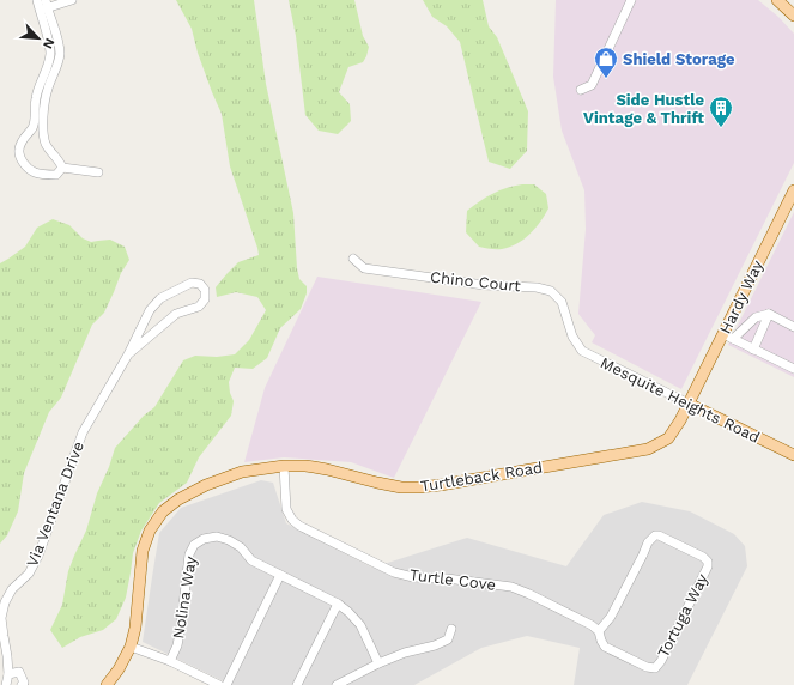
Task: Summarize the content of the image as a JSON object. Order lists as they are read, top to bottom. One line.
{"streets":{"main road":["Hardy Way","Mesquite Heights Road","Turtleback Road"],"street":["Chino Court","Via Ventana Drive","Turtle Cove","Nolina Way","Tortuga Way"]},"crossings":[["Chino Court","Mesquite Heights Road"],["Hardy Way","Mesquite Heights Road"],["Hardy Way","Turtleback Road"],["Mesquite Heights Road","Turtleback Road"],["Turtleback Road","Turtle Cove"],["Turtle Cove","Tortuga Way"]],"places":{"shop":["Shield Storage"],"building":["Side Hustle Vintage & Thrift"]},"north":"bottom right"}
